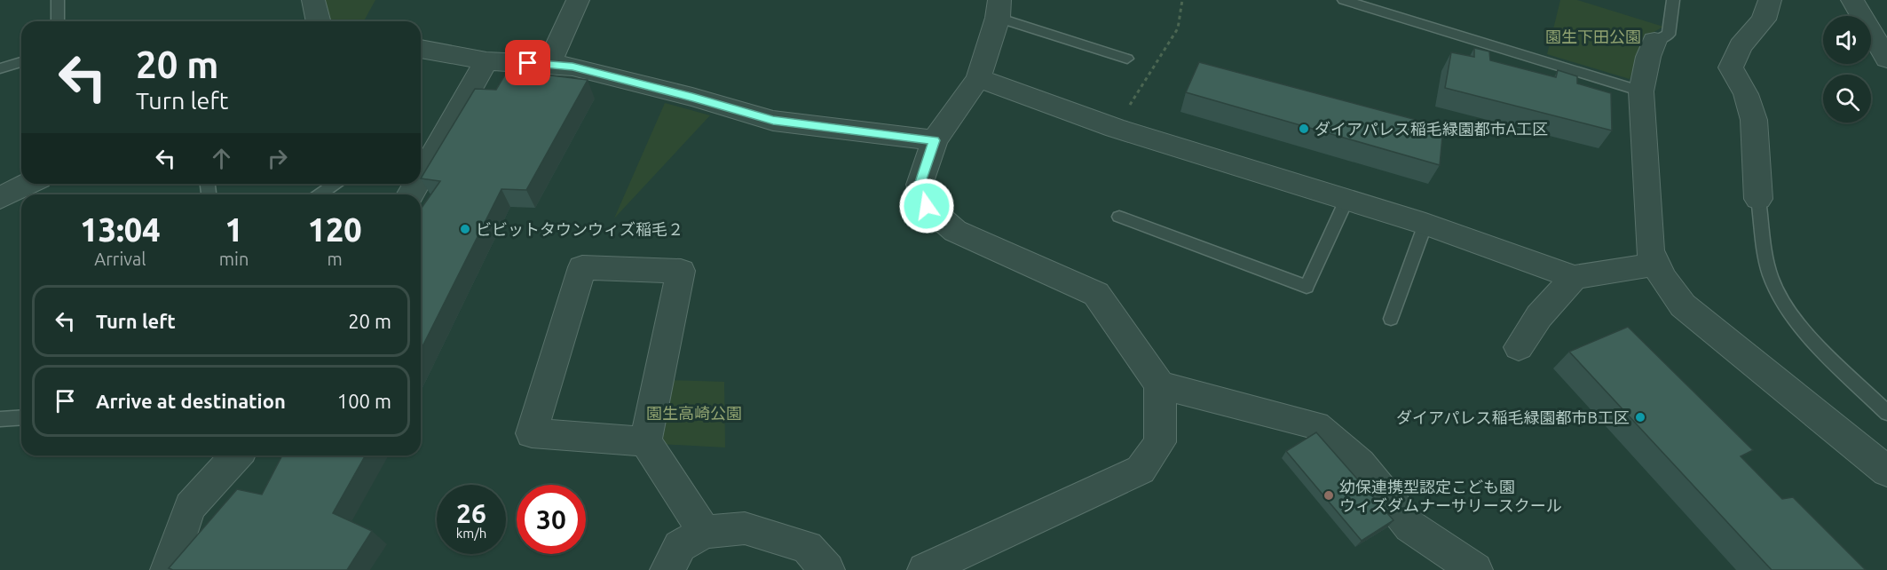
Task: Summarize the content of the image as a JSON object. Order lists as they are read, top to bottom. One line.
{"parks":["園生下田公園","園生高崎公園"],"places":["ダイアパレス稲毛緑園都市A工区","ビビットタウンウィズ稲毛２","ダイアパレス稲毛緑園都市B工区","幼保連携型認定こども園 ウィズダムナーサリースクール"],"page":{"turn":["20 m","Turn left"],"eta":["13:04","Arrival","1","min","120","m"],"list":[{"name":"Turn left","value":"20 m"},{"name":"Arrive at destination","value":"100 m"}],"speed":"26 km/h","limit":"30"}}
